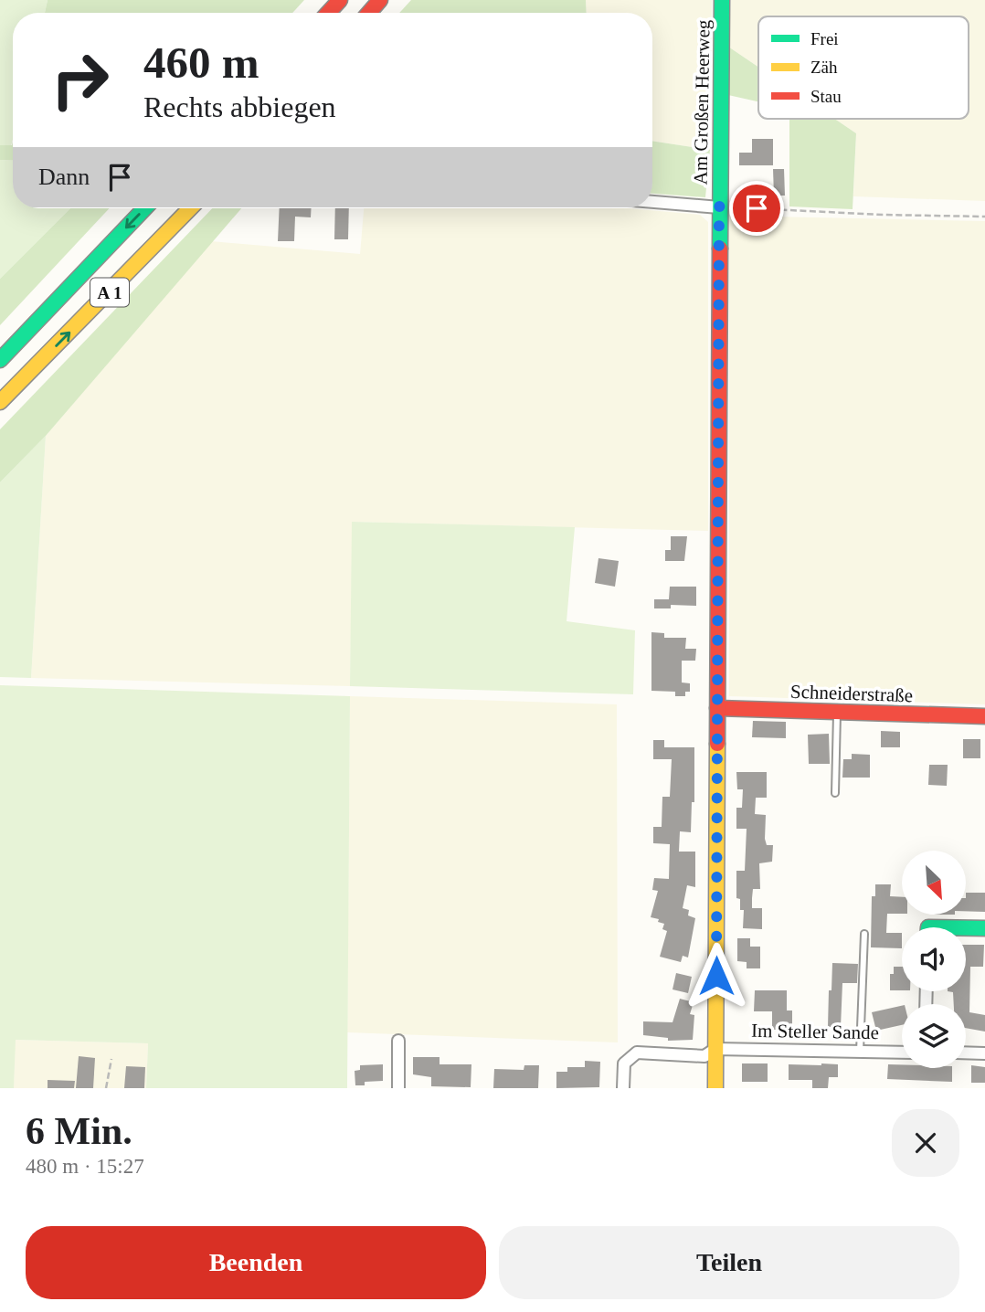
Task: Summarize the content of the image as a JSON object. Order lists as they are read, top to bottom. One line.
{"streets":{"main road":["Am Großen Heerweg","A 1","Schneiderstraße"],"street":["Im Steller Sande"]},"crossings":[["Am Großen Heerweg","Schneiderstraße"],["Am Großen Heerweg","Im Steller Sande"]],"legend":["Frei","Zäh","Stau"],"north":"bottom right","page":{"turn":["460 m","Rechts abbiegen"],"then":"Dann","heading":["6 Min.","480 m · 15:27"],"buttons":["Beenden","Teilen"]}}
